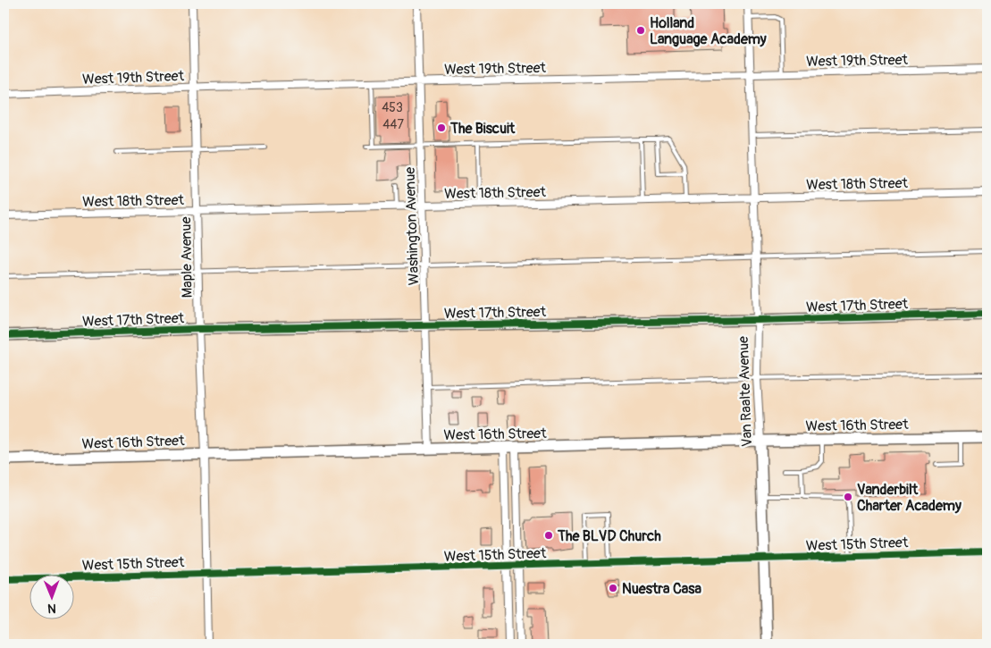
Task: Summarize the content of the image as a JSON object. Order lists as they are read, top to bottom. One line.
{"streets":{"street":["West 19th Street","West 18th Street","Washington Avenue","Maple Avenue","West 17th Street","Van Raalte Avenue","West 16th Street","West 15th Street"]},"crossings":[["West 19th Street","Washington Avenue"],["West 19th Street","Maple Avenue"],["West 19th Street","Van Raalte Avenue"],["West 18th Street","Washington Avenue"],["West 18th Street","Maple Avenue"],["West 18th Street","Van Raalte Avenue"],["Washington Avenue","West 17th Street"],["Washington Avenue","West 16th Street"],["Maple Avenue","West 17th Street"],["Maple Avenue","West 16th Street"],["Maple Avenue","West 15th Street"],["West 17th Street","Van Raalte Avenue"],["Van Raalte Avenue","West 16th Street"],["Van Raalte Avenue","West 15th Street"]],"places":["Holland Language Academy","The Biscuit","Vanderbilt Charter Academy","The BLVD Church","Nuestra Casa"],"house_numbers":["453","447"],"north":"bottom"}
